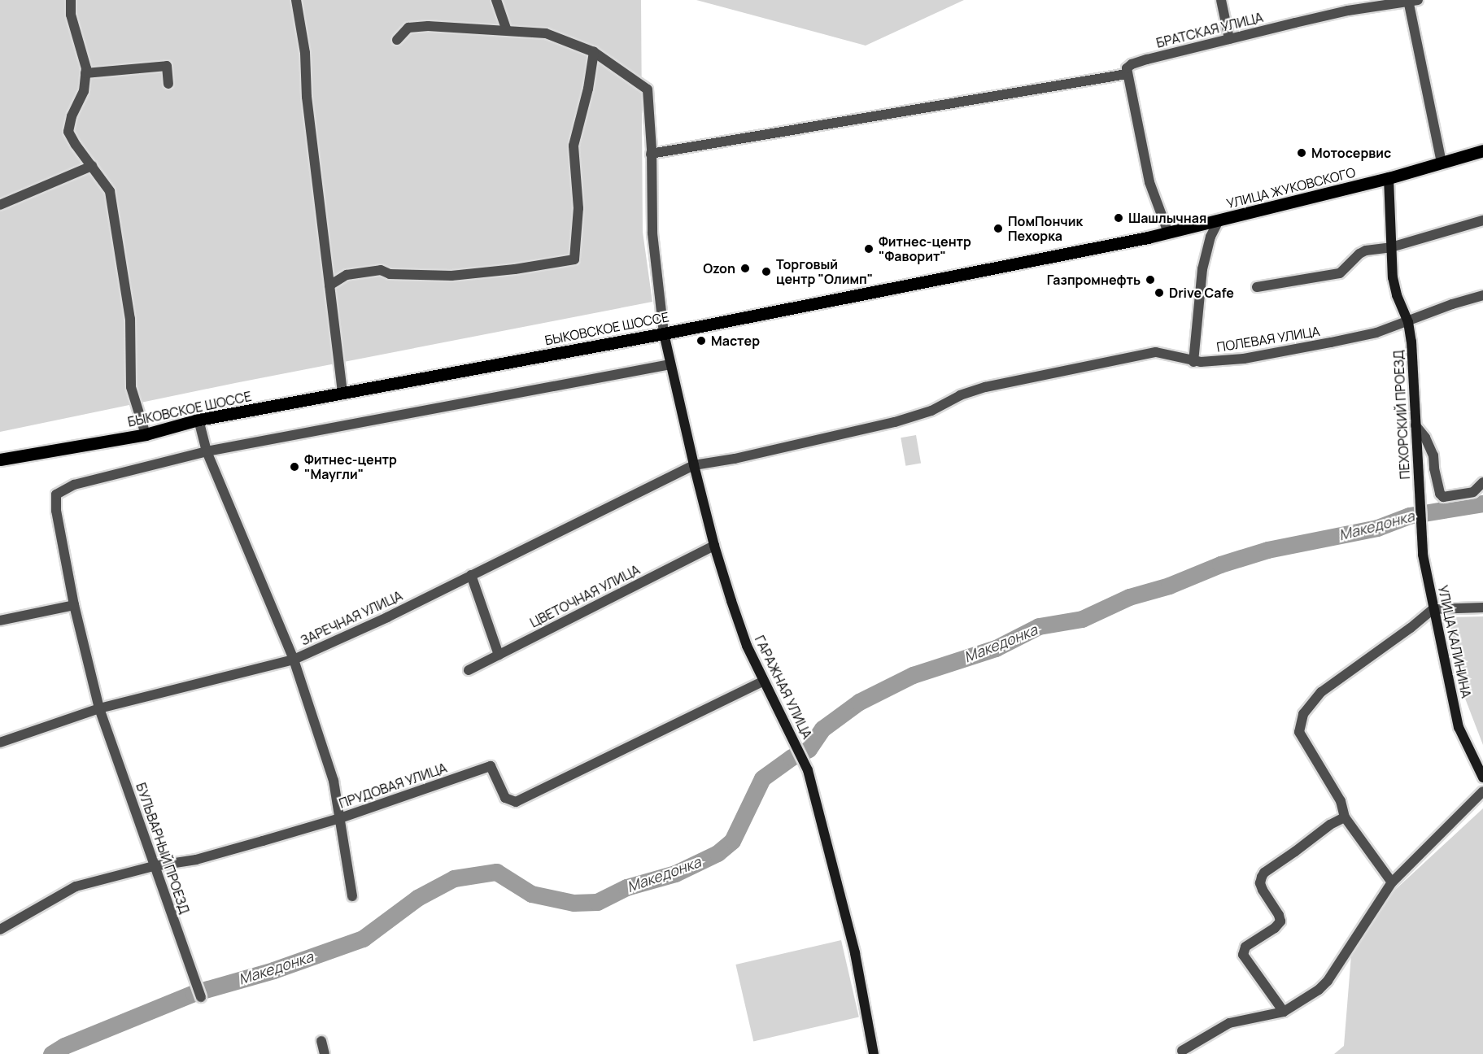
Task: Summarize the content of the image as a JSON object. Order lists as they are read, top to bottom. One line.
{"streets":{"main road":["УЛИЦА ЖУКОВСКОГО","БЫКОВСКОЕ ШОССЕ"],"street":["БРАТСКАЯ УЛИЦА","ПОЛЕВАЯ УЛИЦА","ПЕХОРСКИЙ ПРОЕЗД","ЦВЕТОЧНАЯ УЛИЦА","ЗАРЕЧНАЯ УЛИЦА","УЛИЦА КАЛИНИНА","ГАРАЖНАЯ УЛИЦА","ПРУДОВАЯ УЛИЦА","БУЛЬВАРНЫЙ ПРОЕЗД"]},"crossings":[["УЛИЦА ЖУКОВСКОГО","БЫКОВСКОЕ ШОССЕ"],["УЛИЦА ЖУКОВСКОГО","ПОЛЕВАЯ УЛИЦА"],["УЛИЦА ЖУКОВСКОГО","ПЕХОРСКИЙ ПРОЕЗД"],["БЫКОВСКОЕ ШОССЕ","ПОЛЕВАЯ УЛИЦА"],["БЫКОВСКОЕ ШОССЕ","ГАРАЖНАЯ УЛИЦА"],["ПОЛЕВАЯ УЛИЦА","ПЕХОРСКИЙ ПРОЕЗД"],["ПОЛЕВАЯ УЛИЦА","ЗАРЕЧНАЯ УЛИЦА"],["ПЕХОРСКИЙ ПРОЕЗД","УЛИЦА КАЛИНИНА"],["ЦВЕТОЧНАЯ УЛИЦА","ГАРАЖНАЯ УЛИЦА"],["ЗАРЕЧНАЯ УЛИЦА","ГАРАЖНАЯ УЛИЦА"],["ЗАРЕЧНАЯ УЛИЦА","БУЛЬВАРНЫЙ ПРОЕЗД"],["ГАРАЖНАЯ УЛИЦА","ПРУДОВАЯ УЛИЦА"],["ПРУДОВАЯ УЛИЦА","БУЛЬВАРНЫЙ ПРОЕЗД"]],"water":["Македонка"],"places":["Мотосервис","Шашлычная","ПомПончик Пехорка","Фитнес-центр \"Фаворит\"","Ozon","Торговый центр \"Олимп\"","Газпромнефть","Drive Cafe","Мастер","Фитнес-центр \"Маугли\""]}
